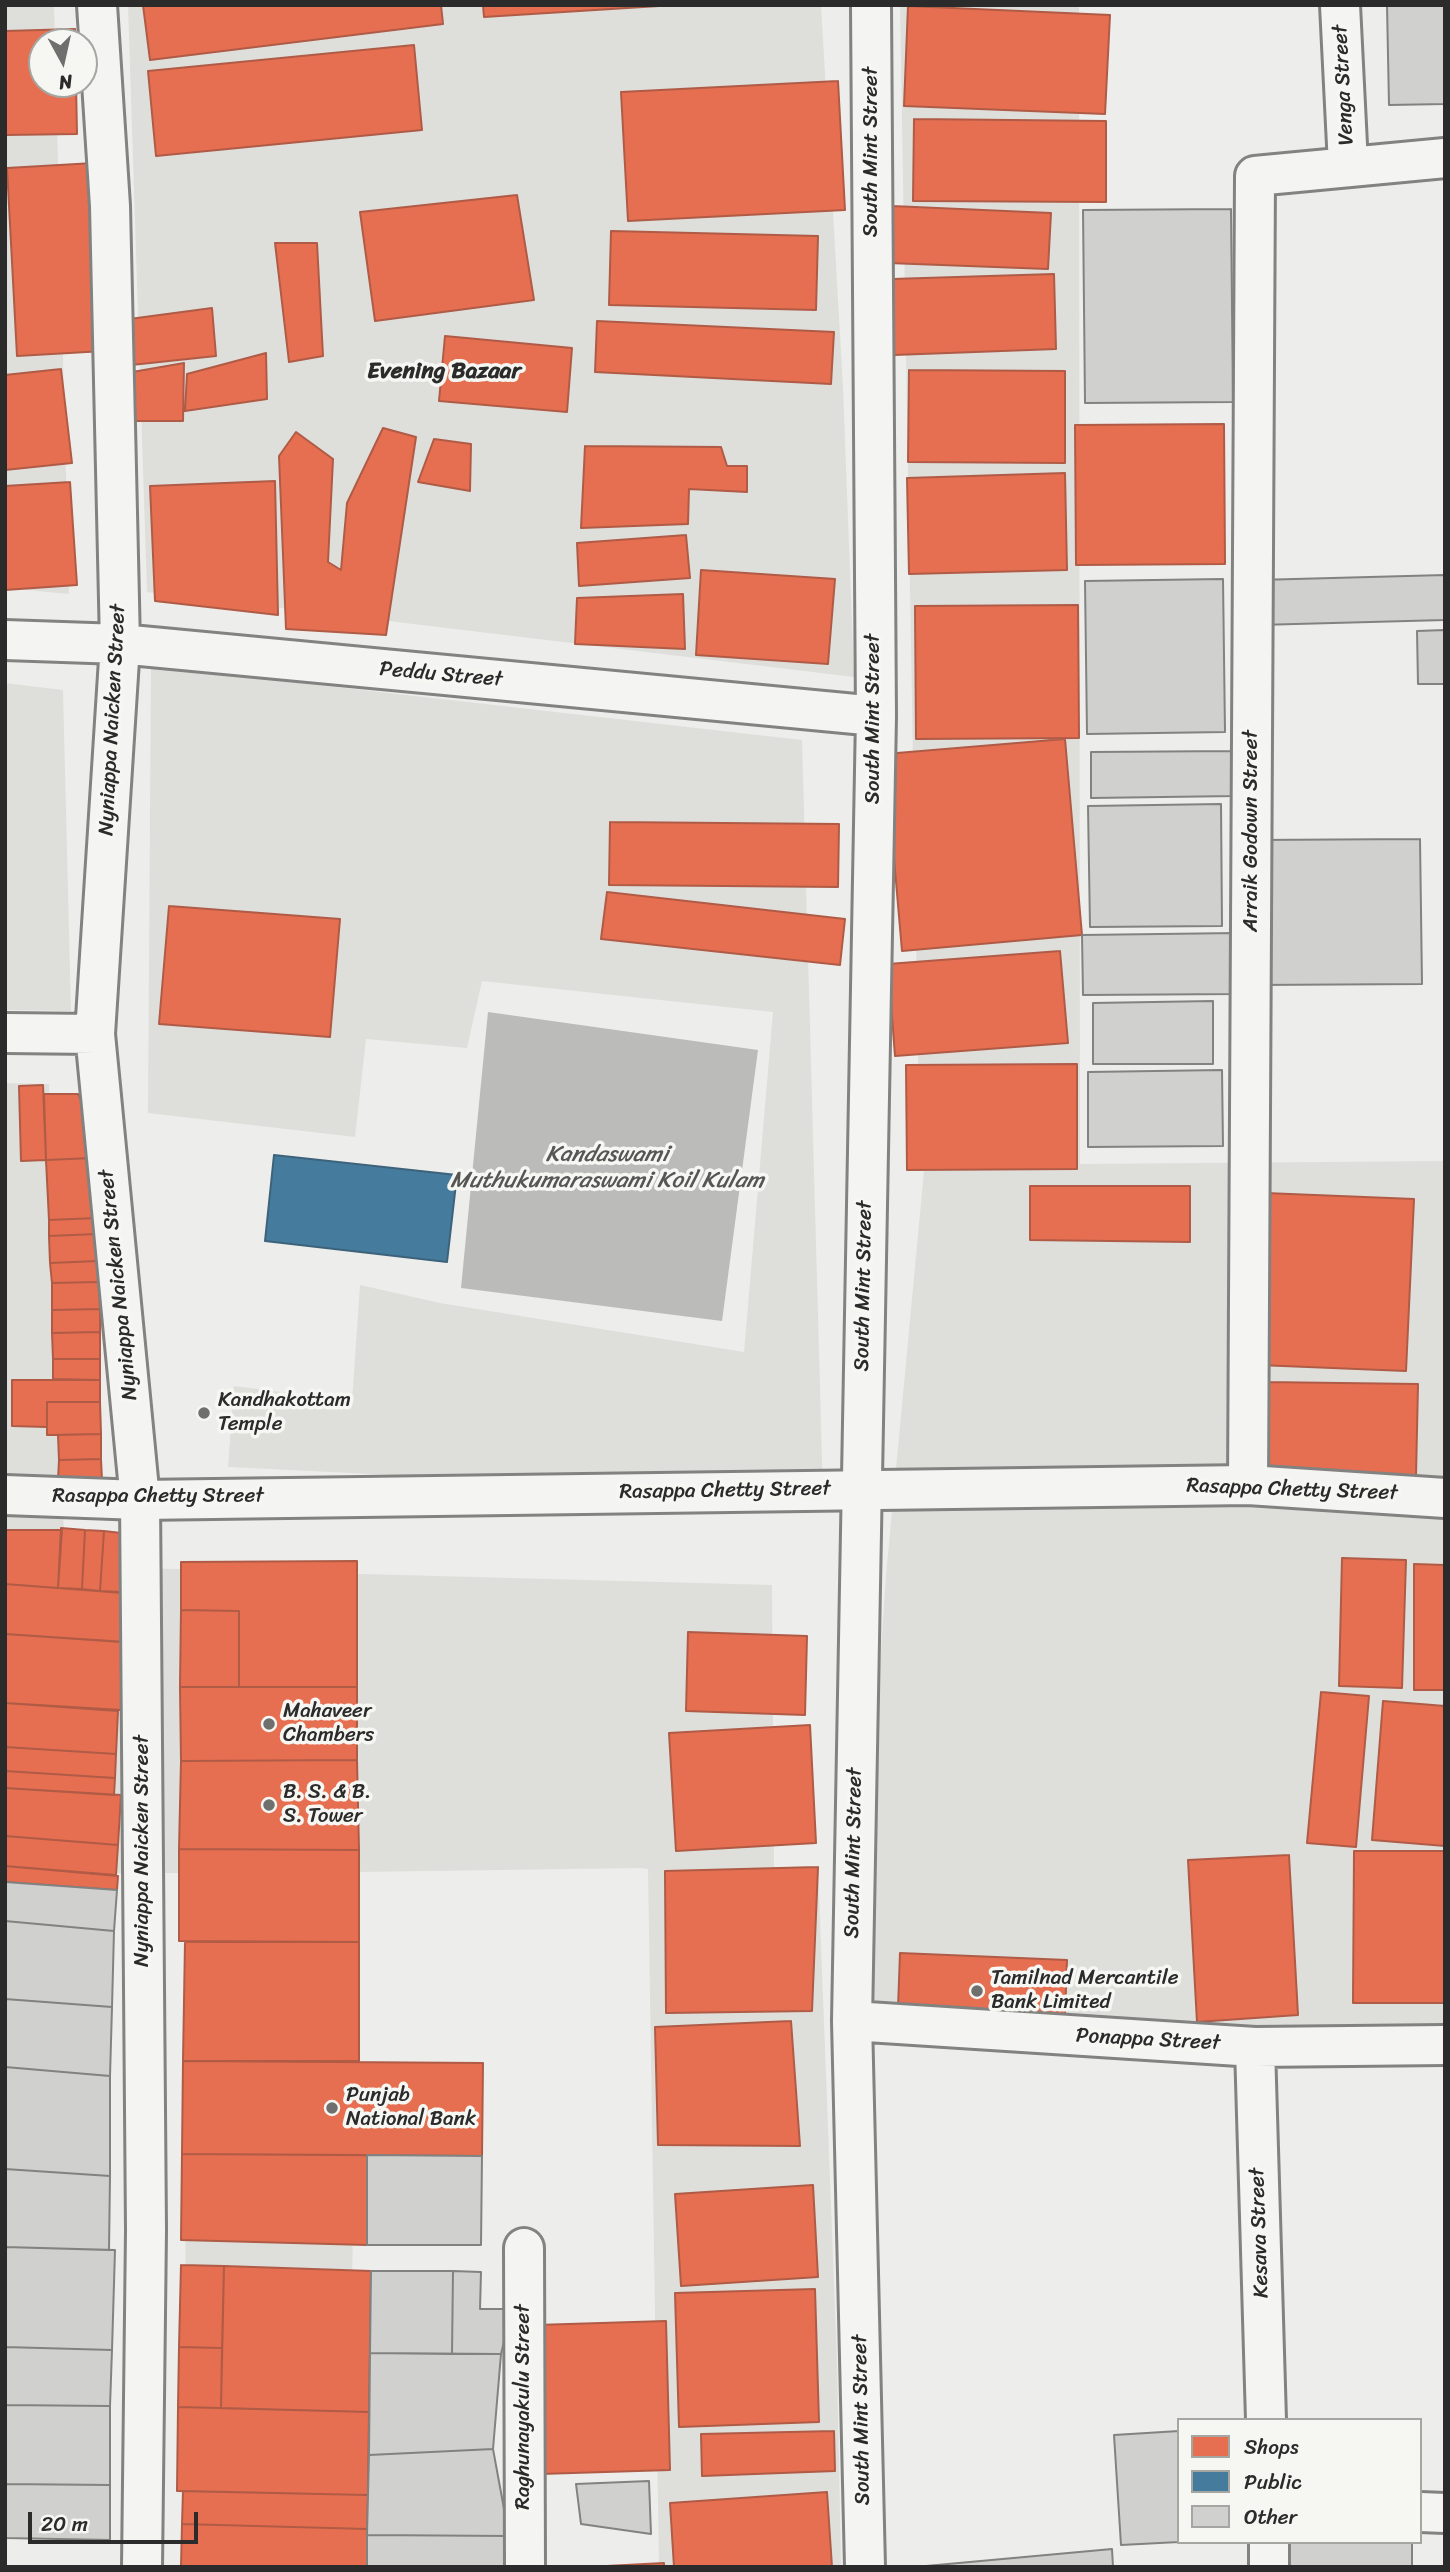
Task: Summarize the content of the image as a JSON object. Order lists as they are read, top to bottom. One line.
{"streets":{"street":["Venga Street","South Mint Street","Peddu Street","Nyniappa Naicken Street","Arraik Godown Street","Rasappa Chetty Street","Ponappa Street","Kesava Street","Raghunayakulu Street"]},"crossings":[["Venga Street","Arraik Godown Street"],["South Mint Street","Peddu Street"],["South Mint Street","Rasappa Chetty Street"],["South Mint Street","Ponappa Street"],["Peddu Street","Nyniappa Naicken Street"],["Nyniappa Naicken Street","Rasappa Chetty Street"],["Arraik Godown Street","Rasappa Chetty Street"],["Ponappa Street","Kesava Street"]],"districts":["Evening Bazaar"],"water":["Kandaswami Muthukumaraswami Koil Kulam"],"places":["Kandhakottam Temple","Mahaveer Chambers","B. S. & B. S. Tower","Tamilnad Mercantile Bank Limited","Punjab National Bank"],"legend":["Shops","Public","Other"],"scale_bar":"20 m","north":"bottom"}
